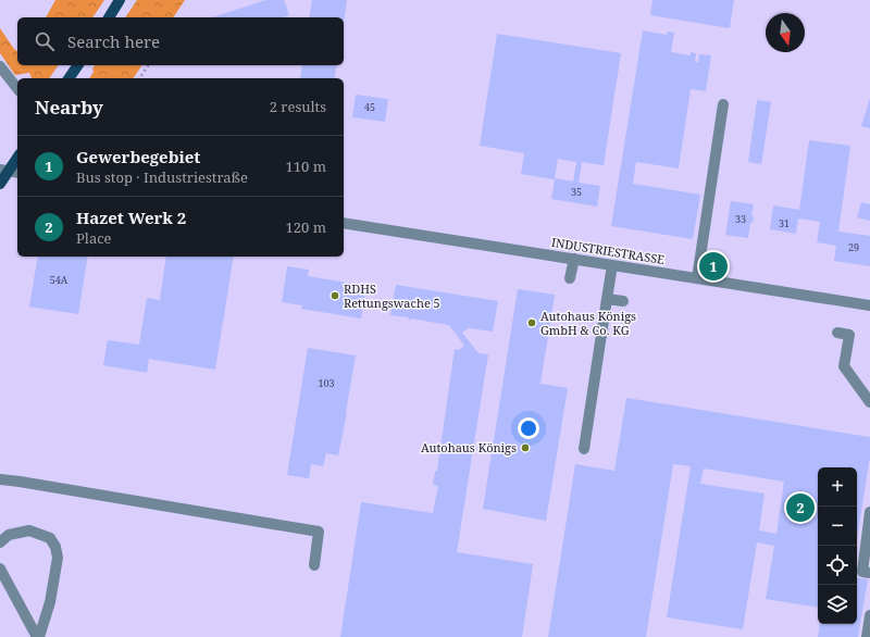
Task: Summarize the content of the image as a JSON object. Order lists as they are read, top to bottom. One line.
{"streets":{"street":["INDUSTRIESTRASSE"]},"places":["RDHS Rettungswache 5","Autohaus Königs GmbH & Co. KG","Autohaus Königs"],"house_numbers":["45","35","33","31","29","54A","103"],"north":"bottom","page":{"search":"Search here","heading":["Nearby","2 results"],"list":[{"mark":"1","name":"Gewerbegebiet","note":"Bus stop · Industriestraße","value":"110 m"},{"mark":"2","name":"Hazet Werk 2","note":"Place","value":"120 m"}],"pins":["1","2"],"map_buttons":["+","−"]}}
